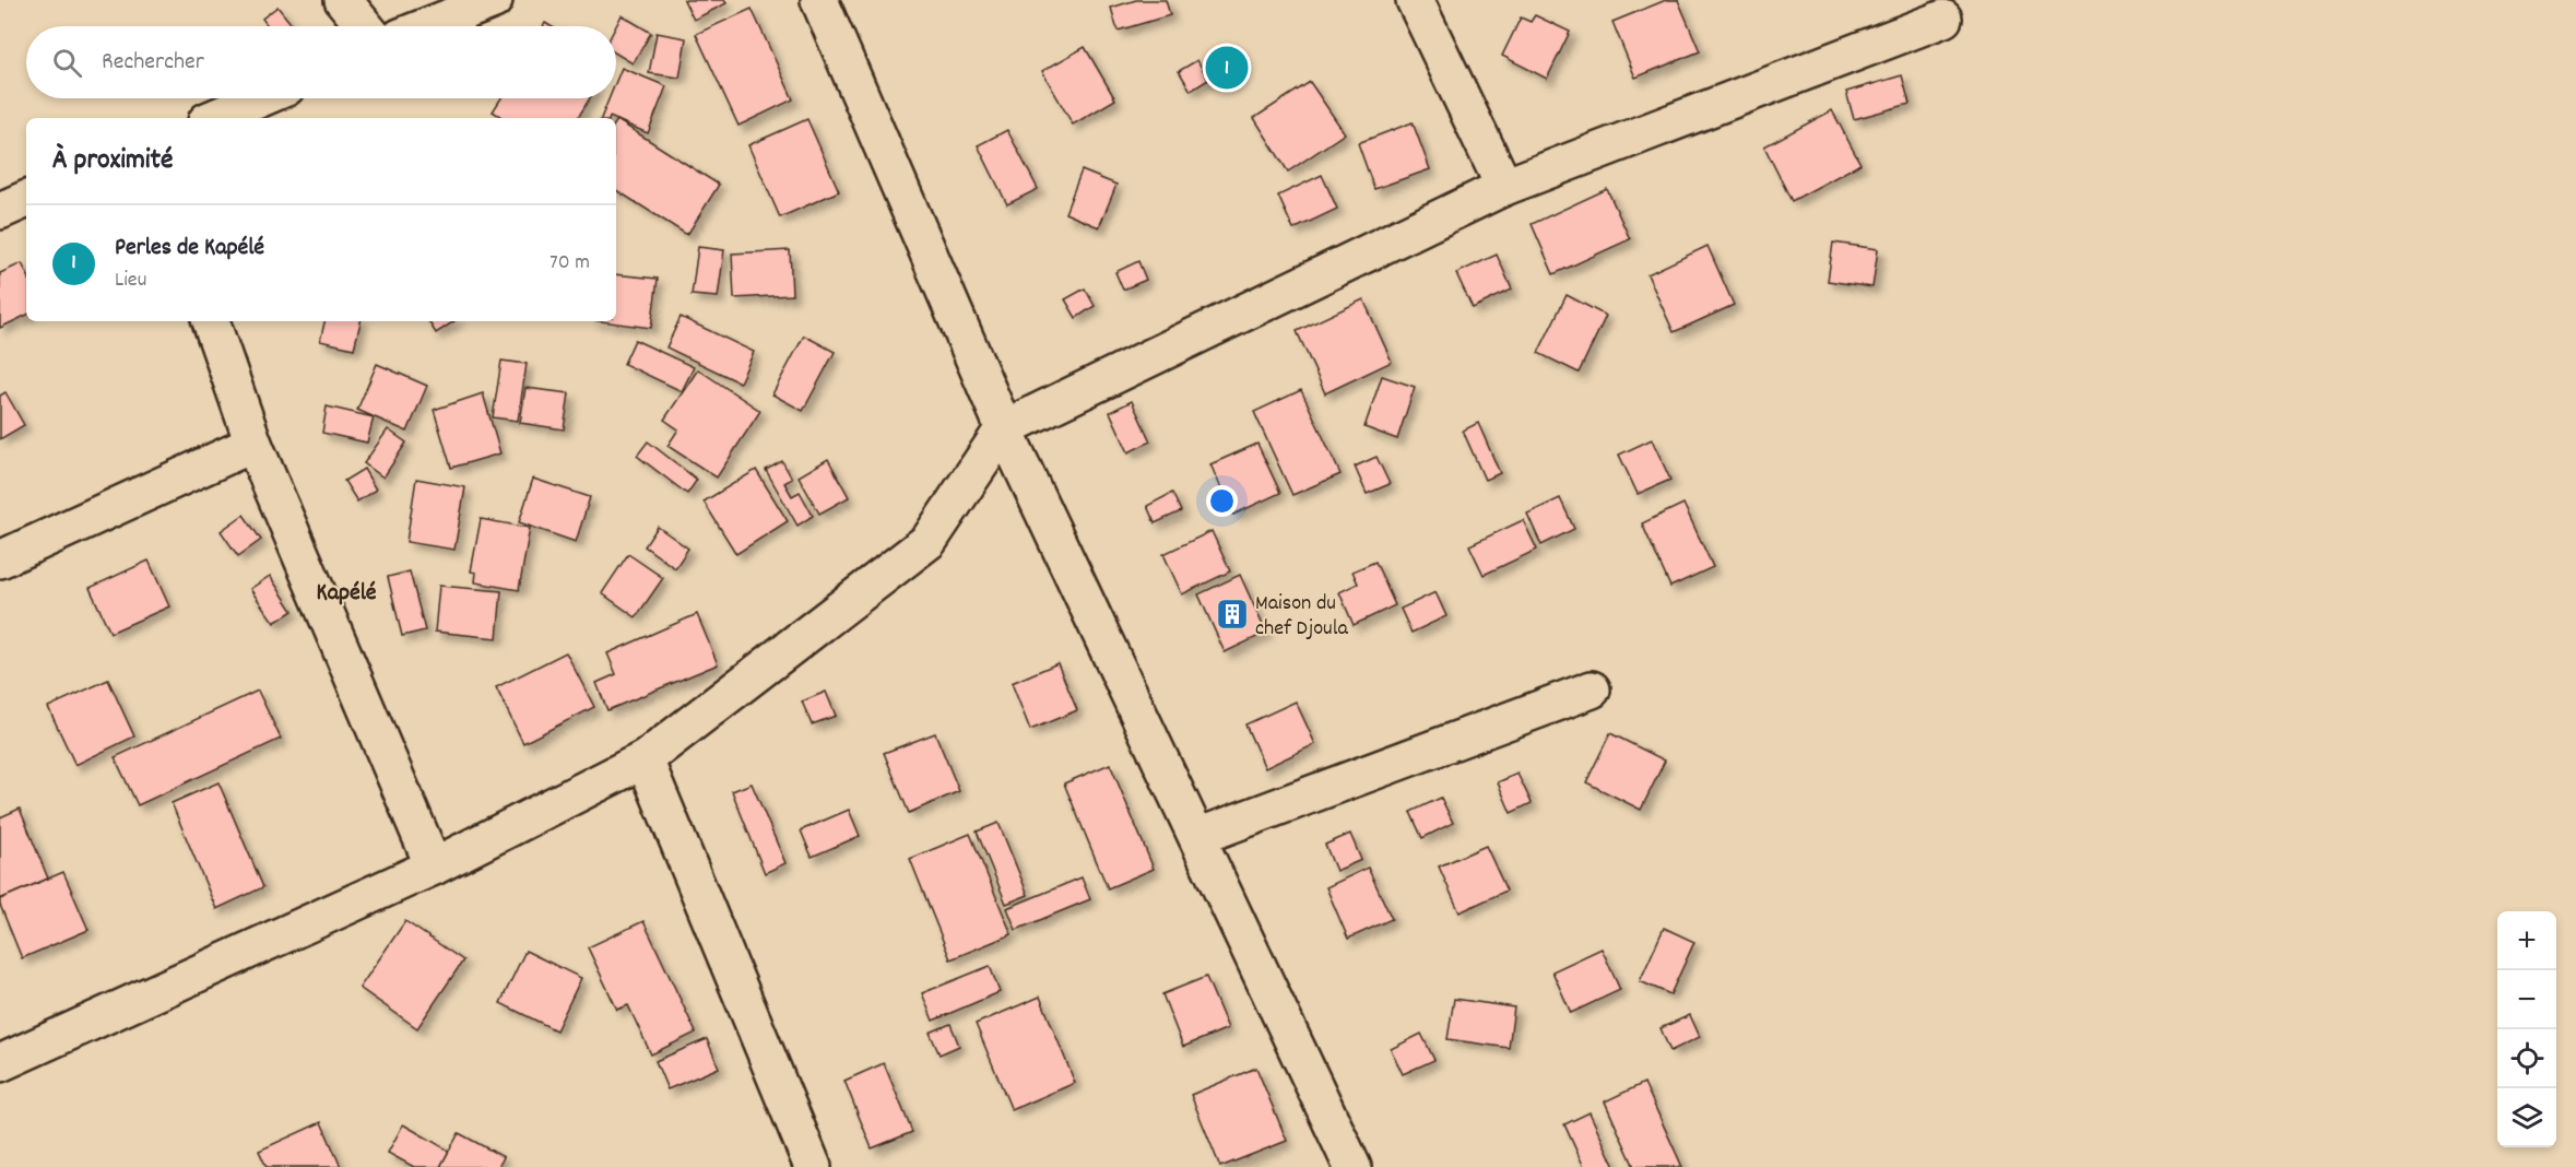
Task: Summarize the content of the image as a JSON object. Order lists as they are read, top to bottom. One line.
{"districts":["Kapélé"],"places":{"building":["Maison du chef Djoula"]},"page":{"search":"Rechercher","pins":"1","heading":"À proximité","list":[{"mark":"1","name":"Perles de Kapélé","note":"Lieu","value":"70 m"}],"map_buttons":["+","−"]}}
